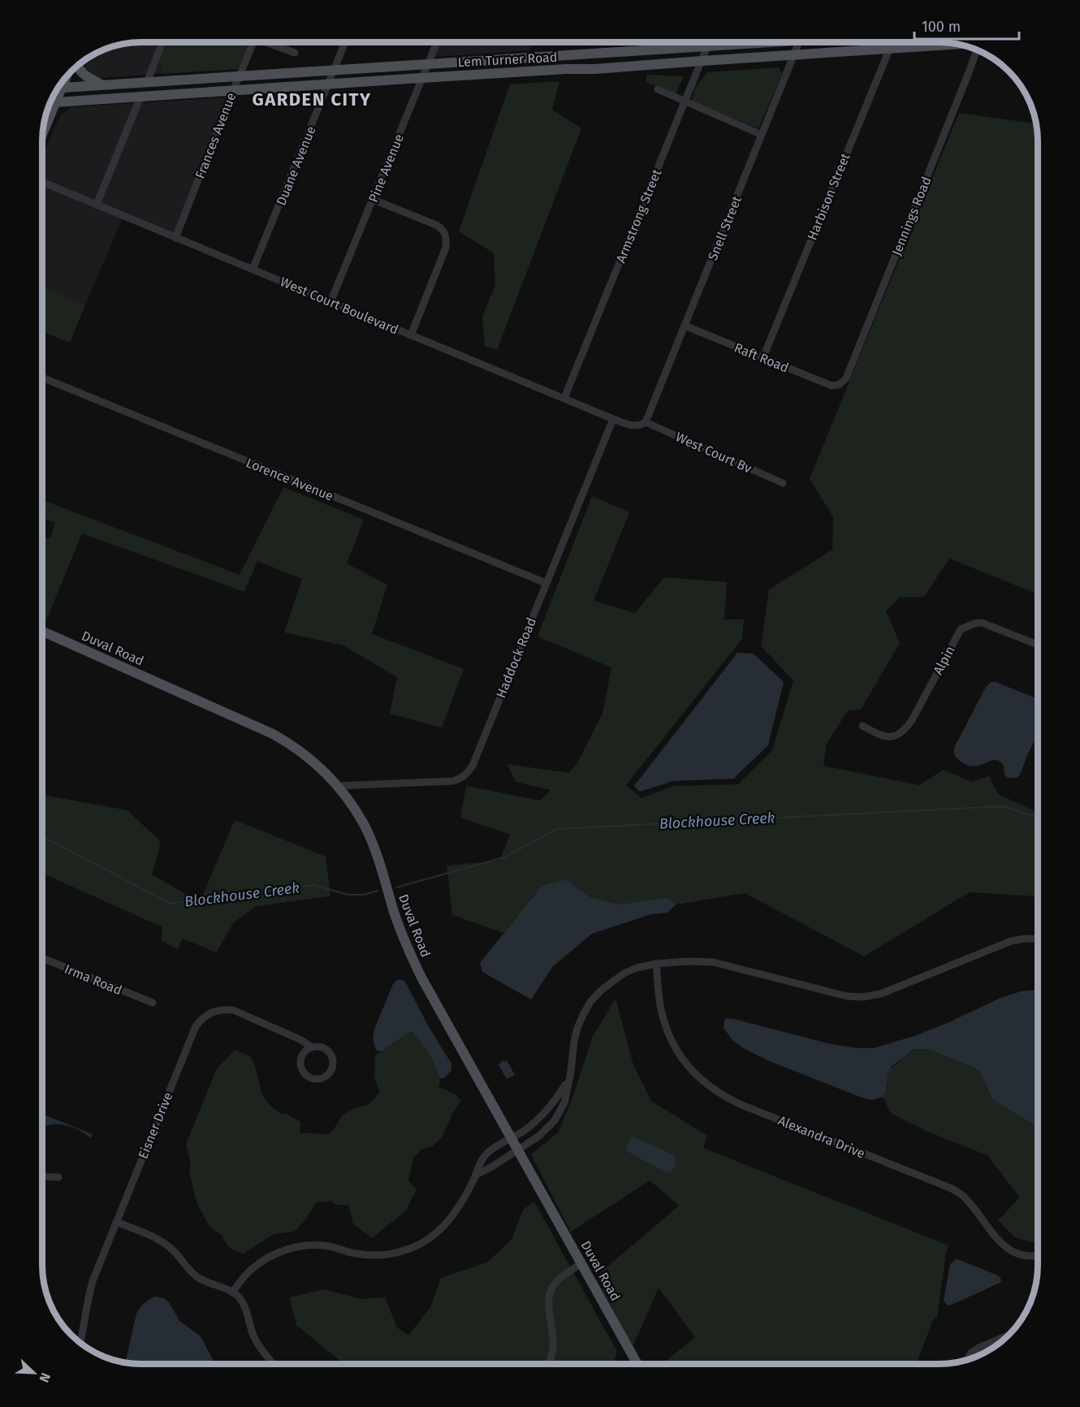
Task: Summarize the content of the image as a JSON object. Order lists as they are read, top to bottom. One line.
{"streets":{"main road":["Lem Turner Road","Duval Road"],"street":["Frances Avenue","Duane Avenue","Pine Avenue","Harbison Street","Armstrong Street","Jennings Road","Snell Street","West Court Boulevard","Raft Road","West Court Bv","Lorence Avenue","Haddock Road","Alpin","Irma Road","Eisner Drive","Alexandra Drive"]},"crossings":[["Lem Turner Road","Frances Avenue"],["Lem Turner Road","Duane Avenue"],["Lem Turner Road","Pine Avenue"],["Lem Turner Road","Harbison Street"],["Lem Turner Road","Armstrong Street"],["Lem Turner Road","Snell Street"],["Frances Avenue","West Court Boulevard"],["Duane Avenue","West Court Boulevard"],["Pine Avenue","West Court Boulevard"],["Harbison Street","Raft Road"],["Armstrong Street","West Court Boulevard"],["Jennings Road","Raft Road"],["Snell Street","West Court Boulevard"],["Snell Street","Raft Road"],["Snell Street","West Court Bv"],["West Court Boulevard","West Court Bv"],["West Court Boulevard","Haddock Road"],["Lorence Avenue","Haddock Road"],["Duval Road","Haddock Road"]],"districts":["GARDEN CITY"],"water":["Blockhouse Creek"],"scale_bar":"100 m","north":"bottom right"}
